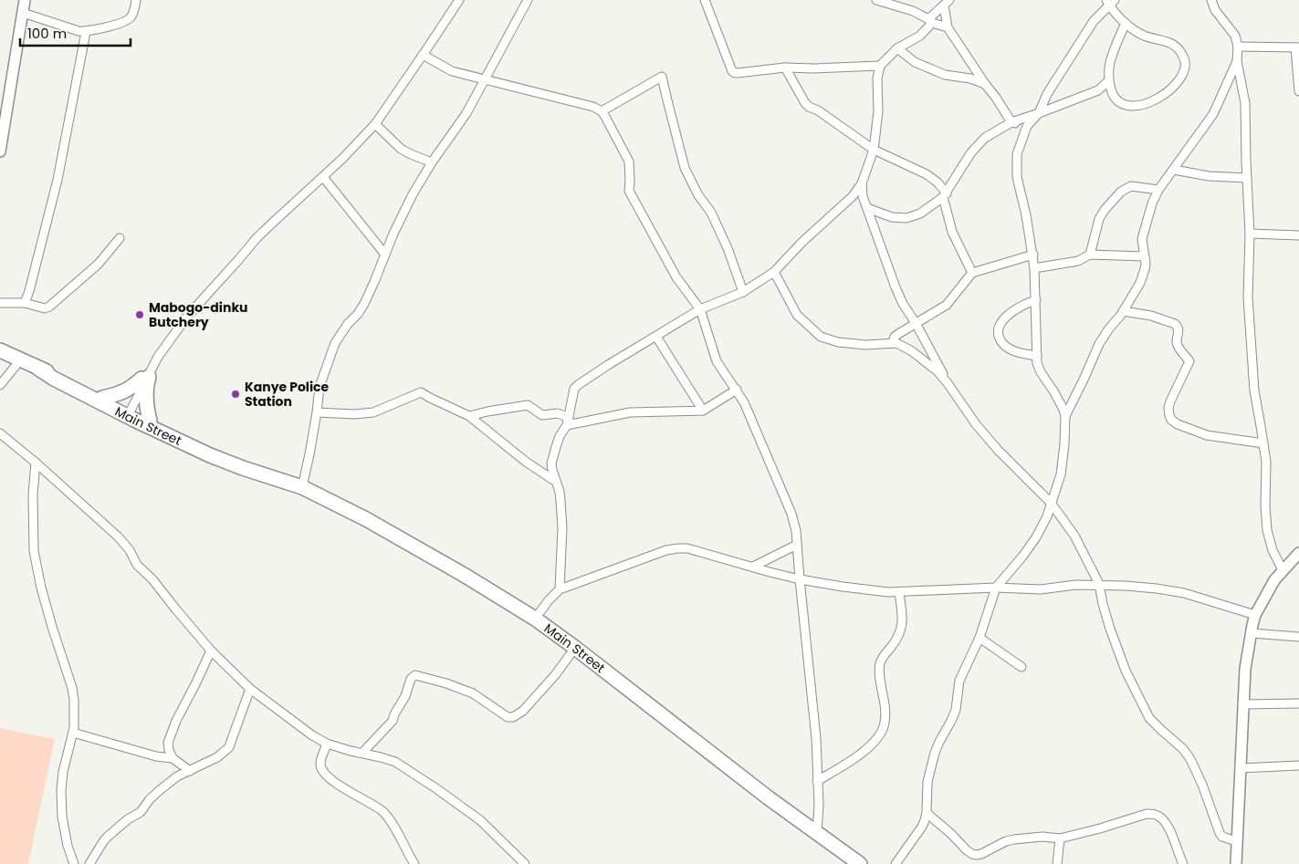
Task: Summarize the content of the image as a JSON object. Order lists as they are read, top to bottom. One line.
{"streets":{"highway":["Main Street"]},"places":["Mabogo-dinku Butchery","Kanye Police Station"],"scale_bar":"100 m"}
